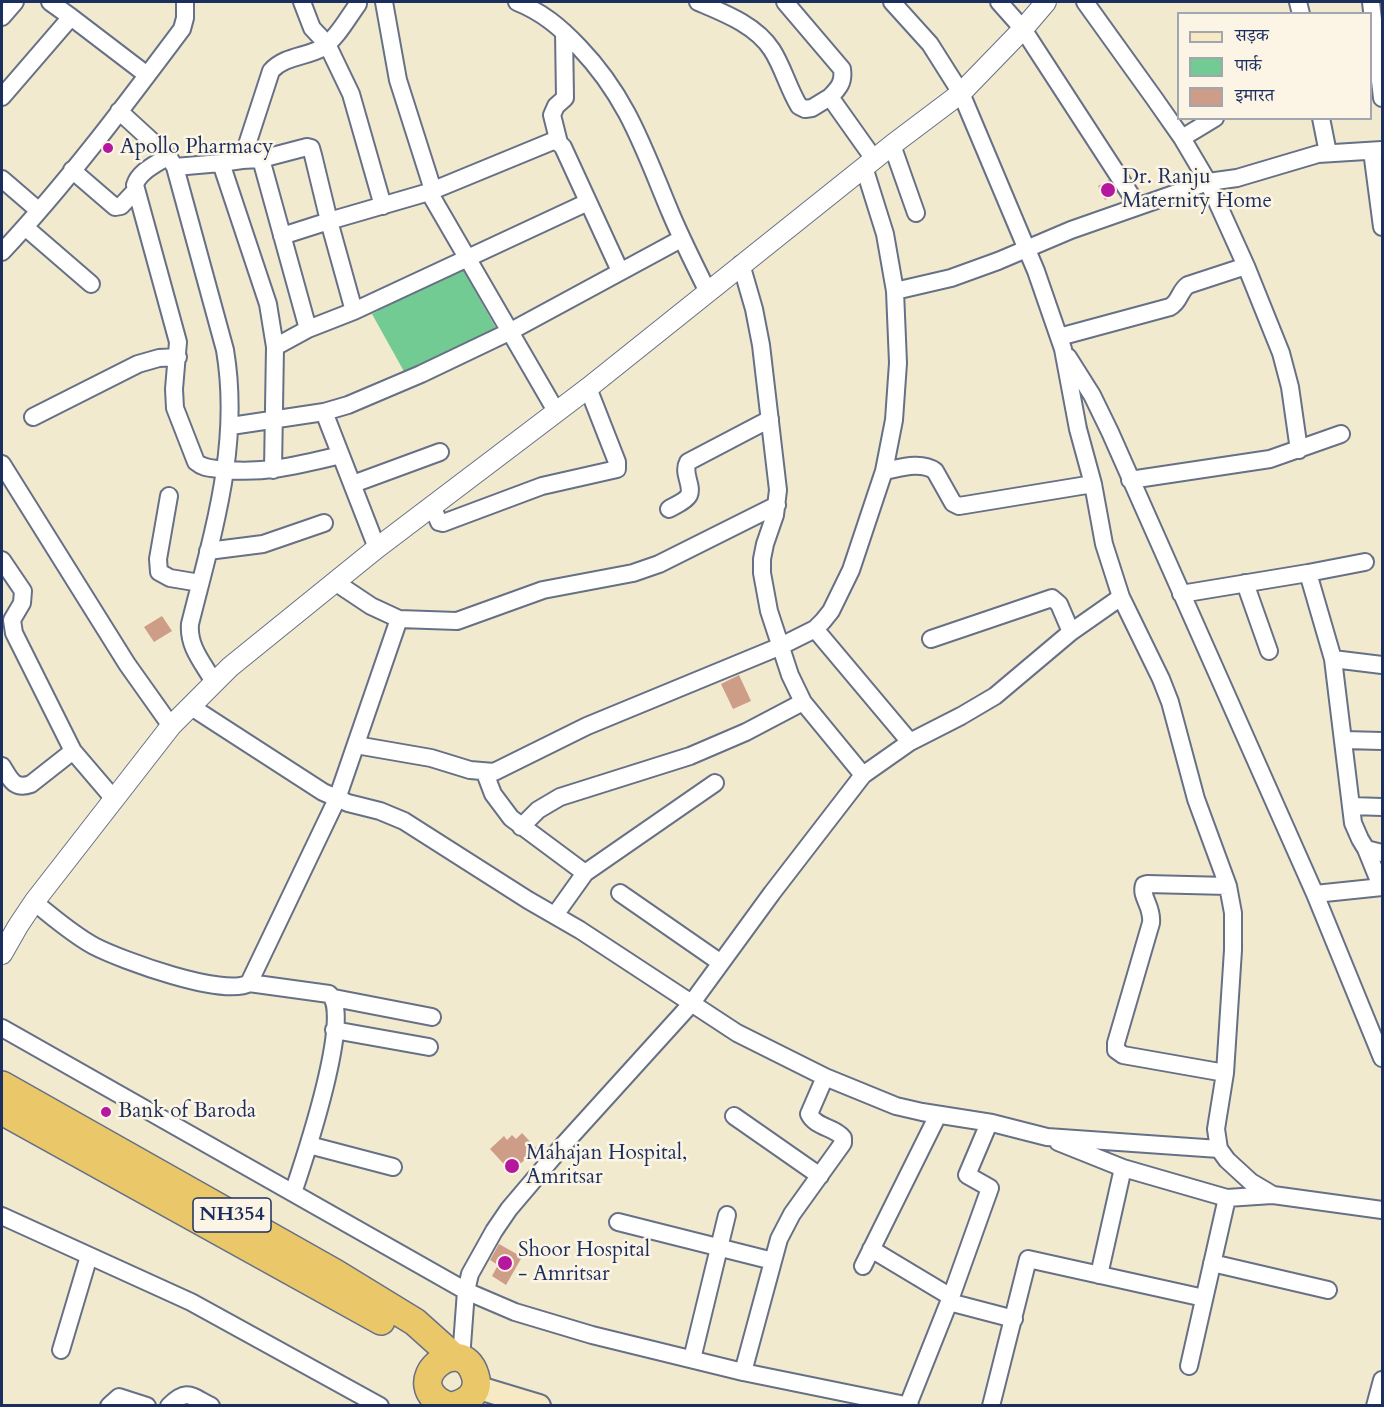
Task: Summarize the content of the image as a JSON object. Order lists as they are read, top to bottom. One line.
{"streets":{"highway":["NH354"]},"places":["Apollo Pharmacy","Dr. Ranju Maternity Home","Bank of Baroda","Mahajan Hospital, Amritsar","Shoor Hospital - Amritsar"],"legend":["सड़क","पार्क","इमारत"]}
